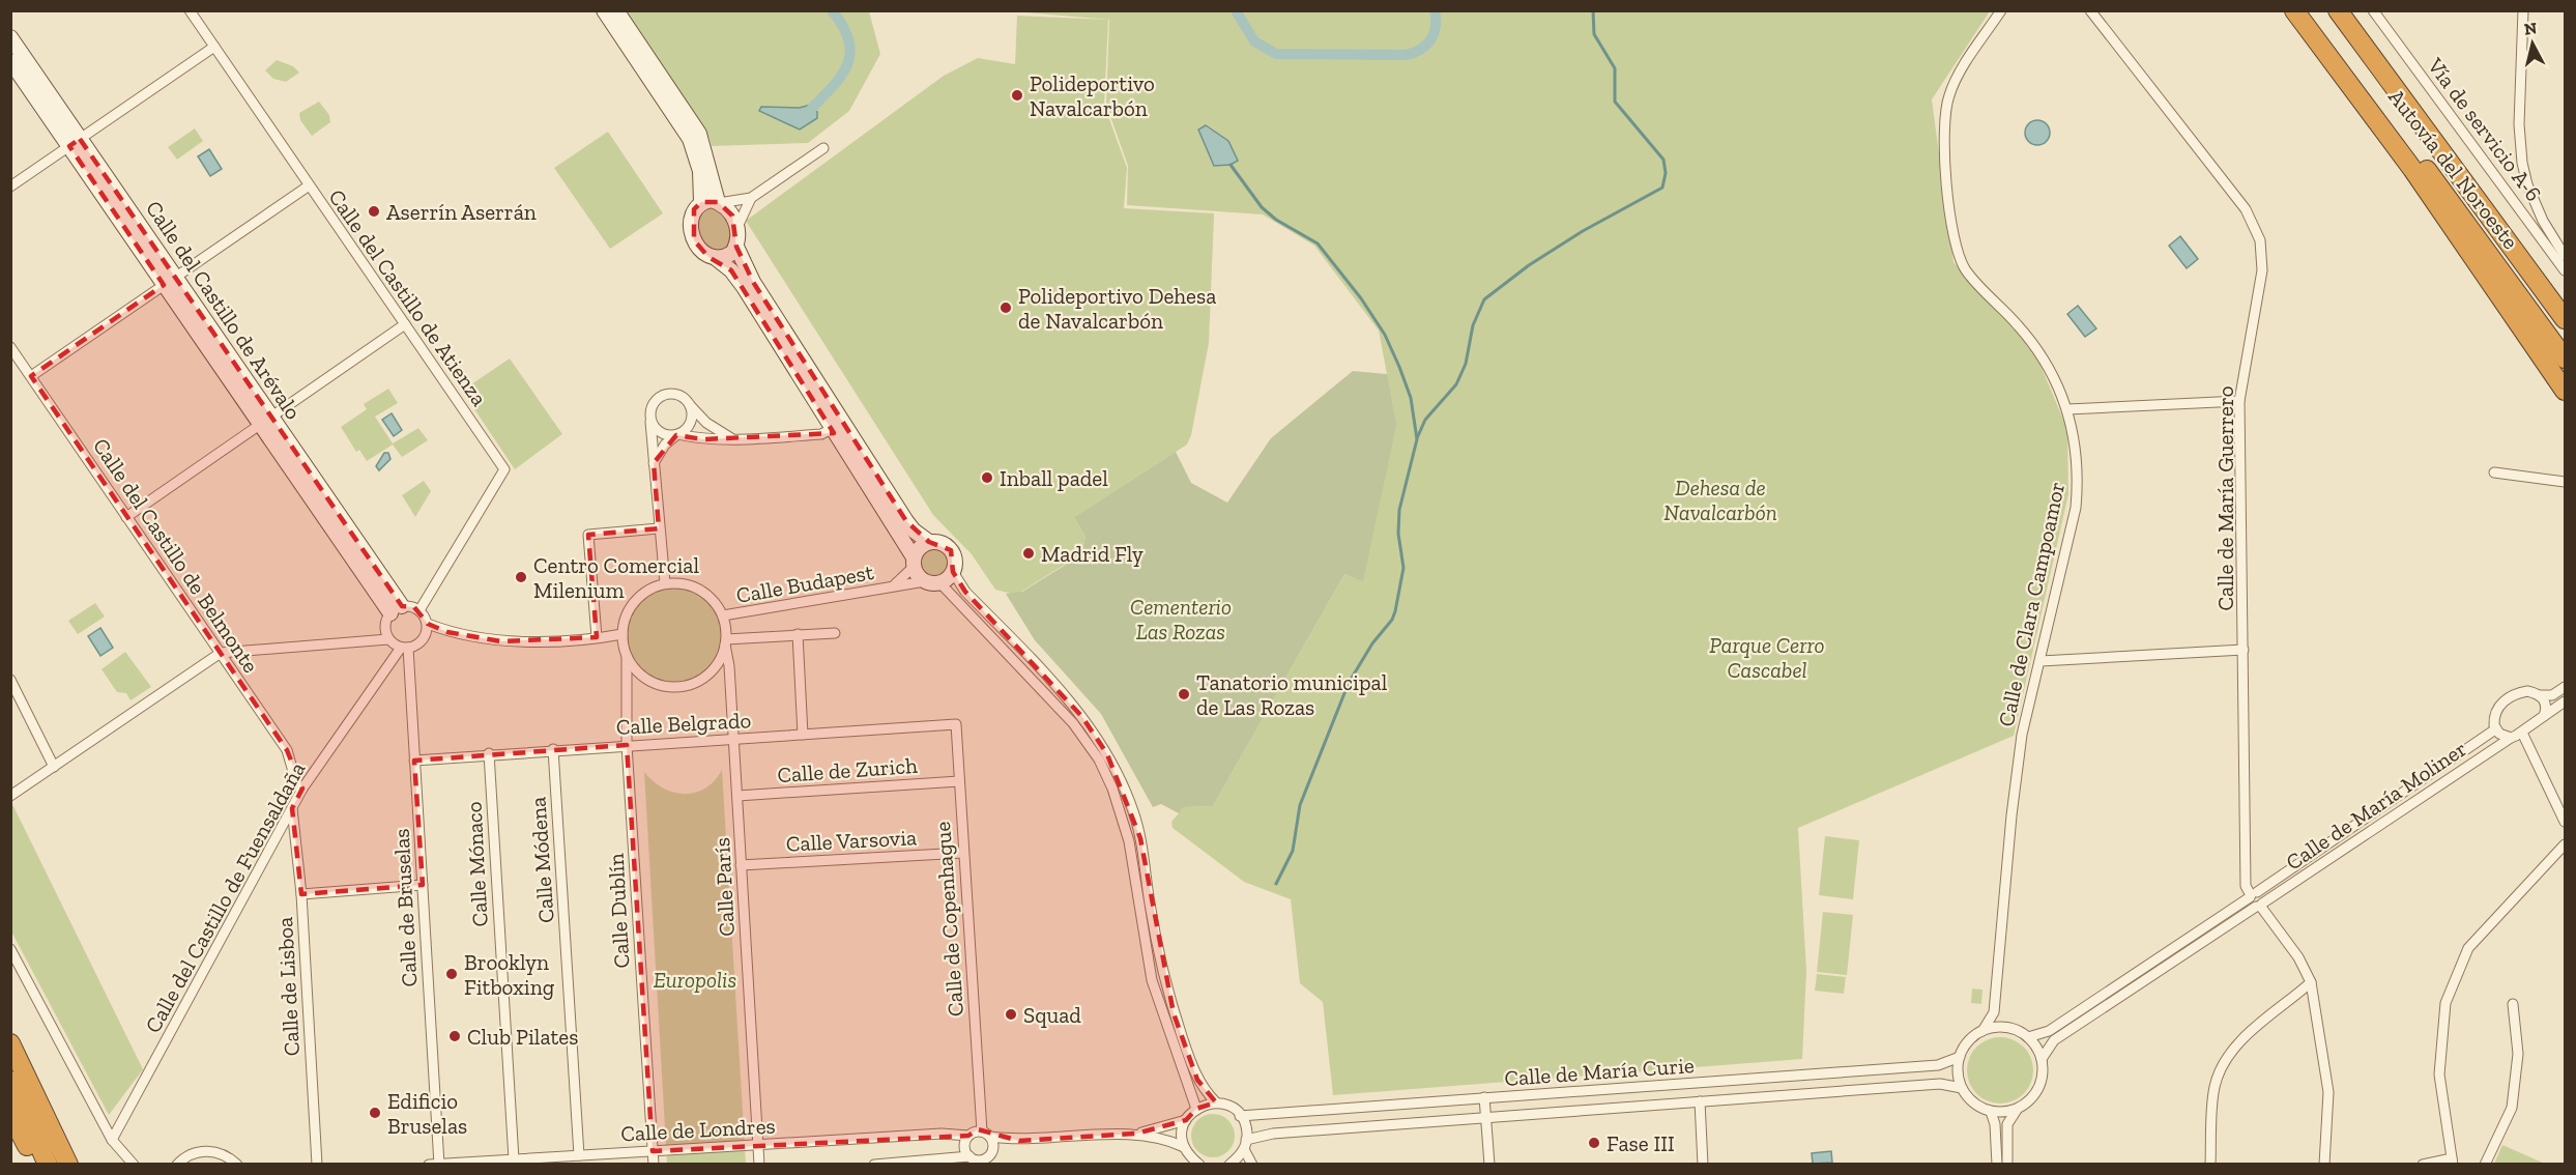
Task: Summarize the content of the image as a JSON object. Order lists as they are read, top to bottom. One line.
{"streets":{"highway":["Autovía del Noroeste"],"street":["Vía de servicio A-6","Calle del Castillo de Atienza","Calle del Castillo de Arévalo","Calle de María Guerrero","Calle del Castillo de Belmonte","Calle Budapest","Calle de Clara Campoamor","Calle Belgrado","Calle de Zurich","Calle de María Moliner","Calle Varsovia","Calle Módena","Calle Mónaco","Calle París","Calle del Castillo de Fuensaldaña","Calle de Bruselas","Calle Dublín","Calle de Copenhague","Calle de Lisboa","Calle de María Curie","Calle de Londres"]},"crossings":[["Calle del Castillo de Atienza","Calle del Castillo de Arévalo"],["Calle del Castillo de Atienza","Calle del Castillo de Fuensaldaña"],["Calle del Castillo de Atienza","Calle de Bruselas"],["Calle del Castillo de Arévalo","Calle del Castillo de Fuensaldaña"],["Calle del Castillo de Arévalo","Calle de Bruselas"],["Calle de María Guerrero","Calle de María Moliner"],["Calle del Castillo de Belmonte","Calle del Castillo de Fuensaldaña"],["Calle Budapest","Calle París"],["Calle Budapest","Calle Dublín"],["Calle de Clara Campoamor","Calle de María Moliner"],["Calle de Clara Campoamor","Calle de María Curie"],["Calle Belgrado","Calle Módena"],["Calle Belgrado","Calle Mónaco"],["Calle Belgrado","Calle París"],["Calle Belgrado","Calle de Bruselas"],["Calle Belgrado","Calle Dublín"],["Calle Belgrado","Calle de Copenhague"],["Calle de Zurich","Calle París"],["Calle de Zurich","Calle de Copenhague"],["Calle de María Moliner","Calle de María Curie"],["Calle Varsovia","Calle París"],["Calle Varsovia","Calle de Copenhague"],["Calle Módena","Calle de Londres"],["Calle Mónaco","Calle de Londres"],["Calle París","Calle Dublín"],["Calle París","Calle de Londres"],["Calle del Castillo de Fuensaldaña","Calle de Bruselas"],["Calle del Castillo de Fuensaldaña","Calle de Lisboa"],["Calle de Bruselas","Calle de Londres"],["Calle Dublín","Calle de Londres"],["Calle de Copenhague","Calle de Londres"]],"parks":["Dehesa de Navalcarbón","Cementerio Las Rozas","Parque Cerro Cascabel","Europolis"],"places":["Polideportivo Navalcarbón","Aserrín Aserrán","Polideportivo Dehesa de Navalcarbón","Inball padel","Madrid Fly","Centro Comercial Milenium","Tanatorio municipal de Las Rozas","Brooklyn Fitboxing","Squad","Club Pilates","Edificio Bruselas","Fase III"],"north":"top"}
